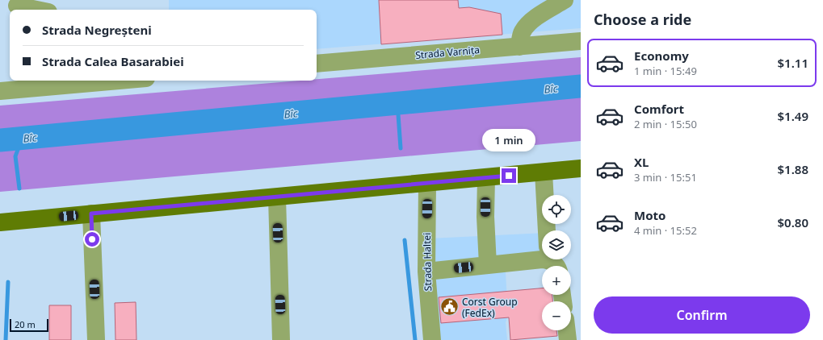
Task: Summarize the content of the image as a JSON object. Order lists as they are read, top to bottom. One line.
{"streets":{"street":["Strada Varnița","Strada Haltei"]},"water":["Bîc"],"places":{"public building":["Corst Group (FedEx)"]},"scale_bar":"20 m","page":{"heading":"Choose a ride","banner":["Strada Negreșteni","Strada Calea Basarabiei"],"list":[{"name":"Economy","note":"1 min · 15:49","value":"$1.11"},{"name":"Comfort","note":"2 min · 15:50","value":"$1.49"},{"name":"XL","note":"3 min · 15:51","value":"$1.88"},{"name":"Moto","note":"4 min · 15:52","value":"$0.80"}],"bubble":"1 min","map_buttons":["+","−"],"buttons":"Confirm","scale":"20 m"}}
